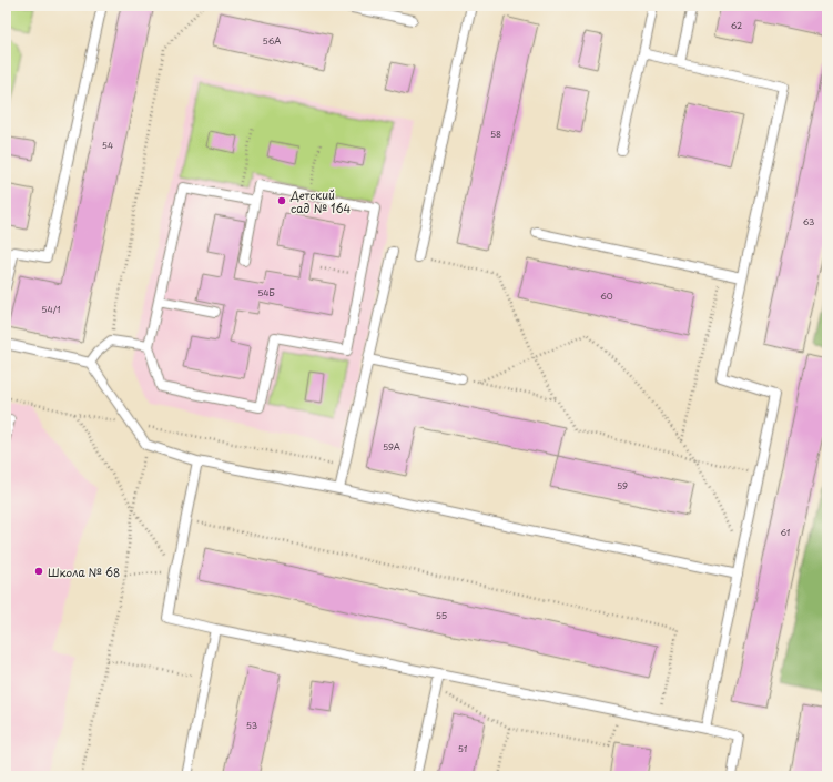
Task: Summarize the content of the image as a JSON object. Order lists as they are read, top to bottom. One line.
{"places":["Детский сад № 164","Школа № 68"],"house_numbers":["62","56А","58","54","63","54Б","60","54/1","59А","59","61","55","53","51"]}
